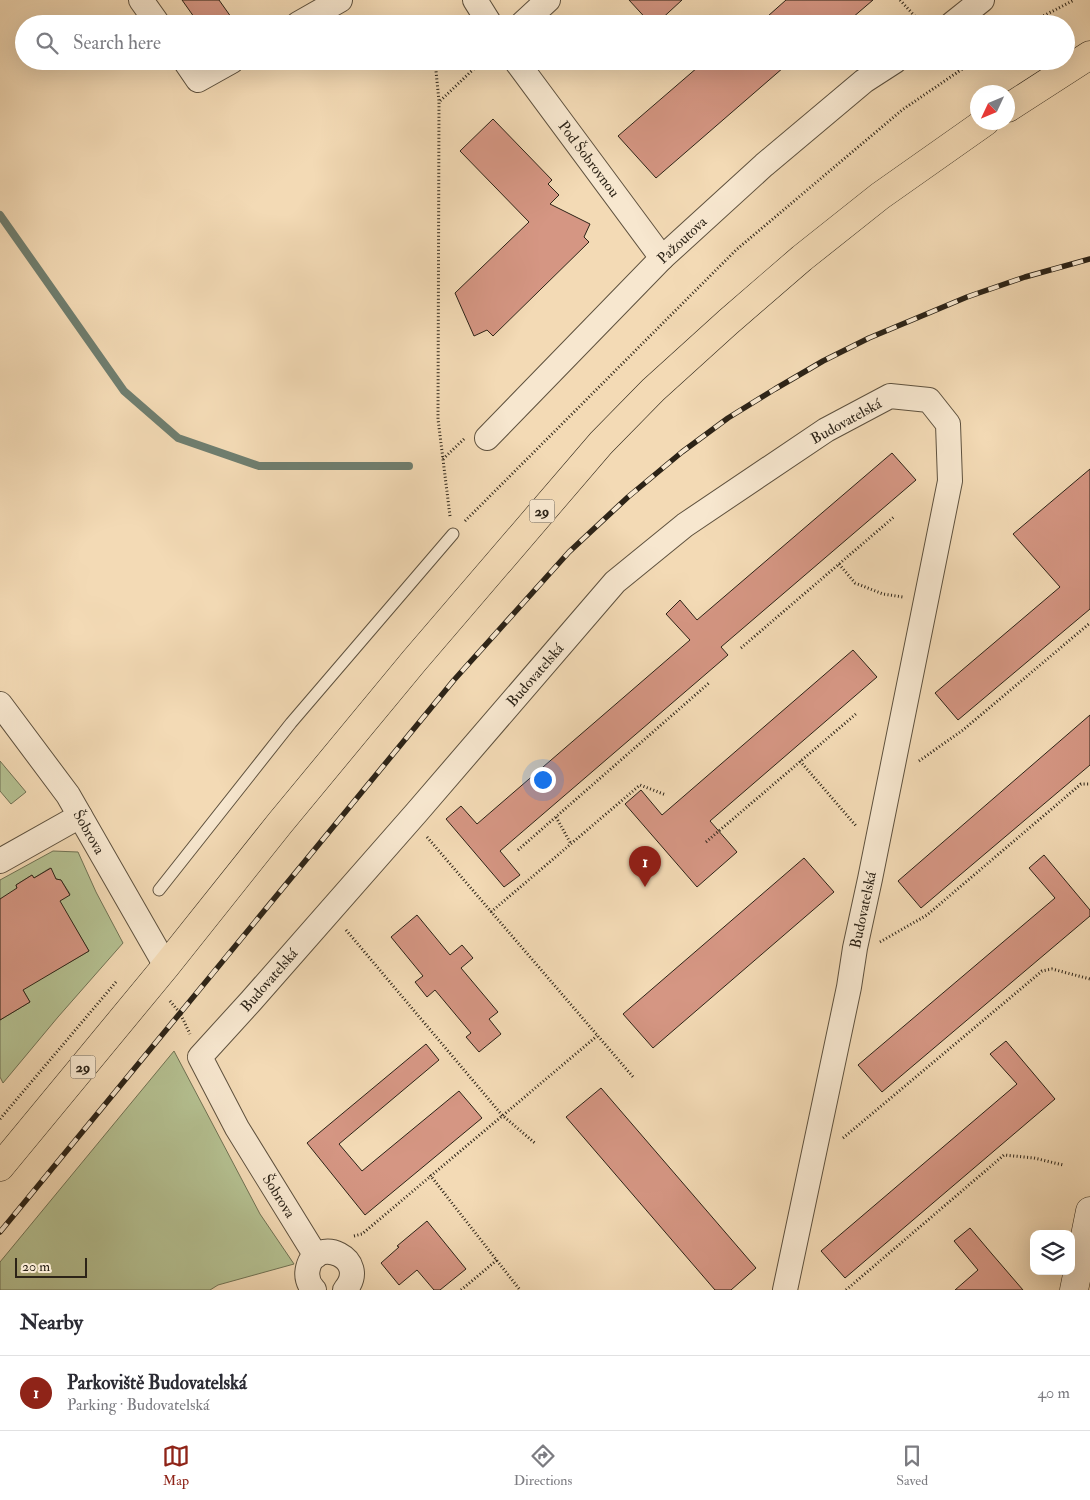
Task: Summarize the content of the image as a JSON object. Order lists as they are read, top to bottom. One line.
{"streets":{"main road":["29"],"street":["Pod Šobrovnou","Pažoutova","Budovatelská","Šobrova"]},"crossings":[["Pod Šobrovnou","Pažoutova"],["Budovatelská","Šobrova"],["29","Šobrova"]],"scale_bar":"20 m","north":"bottom left","page":{"search":"Search here","pins":"1","scale":"20 m","heading":"Nearby","list":[{"mark":"1","name":"Parkoviště Budovatelská","note":"Parking · Budovatelská","value":"40 m"}],"nav":["Map","Directions","Saved"]}}
